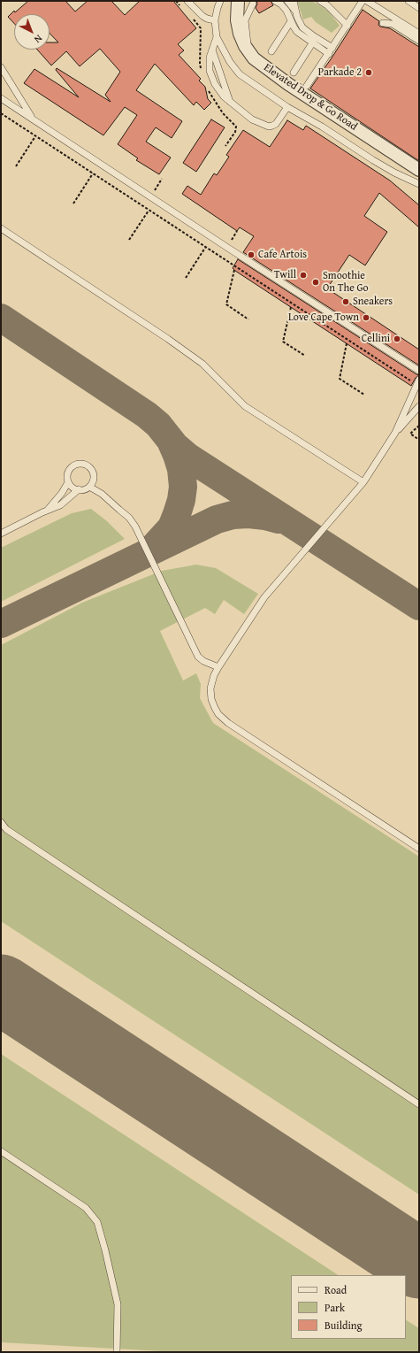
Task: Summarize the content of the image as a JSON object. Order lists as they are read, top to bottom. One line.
{"streets":{"street":["Elevated Drop & Go Road"]},"places":["Parkade 2","Cafe Artois","Twill","Smoothie On The Go","Sneakers","Love Cape Town","Cellini"],"legend":["Road","Park","Building"],"north":"bottom right"}
